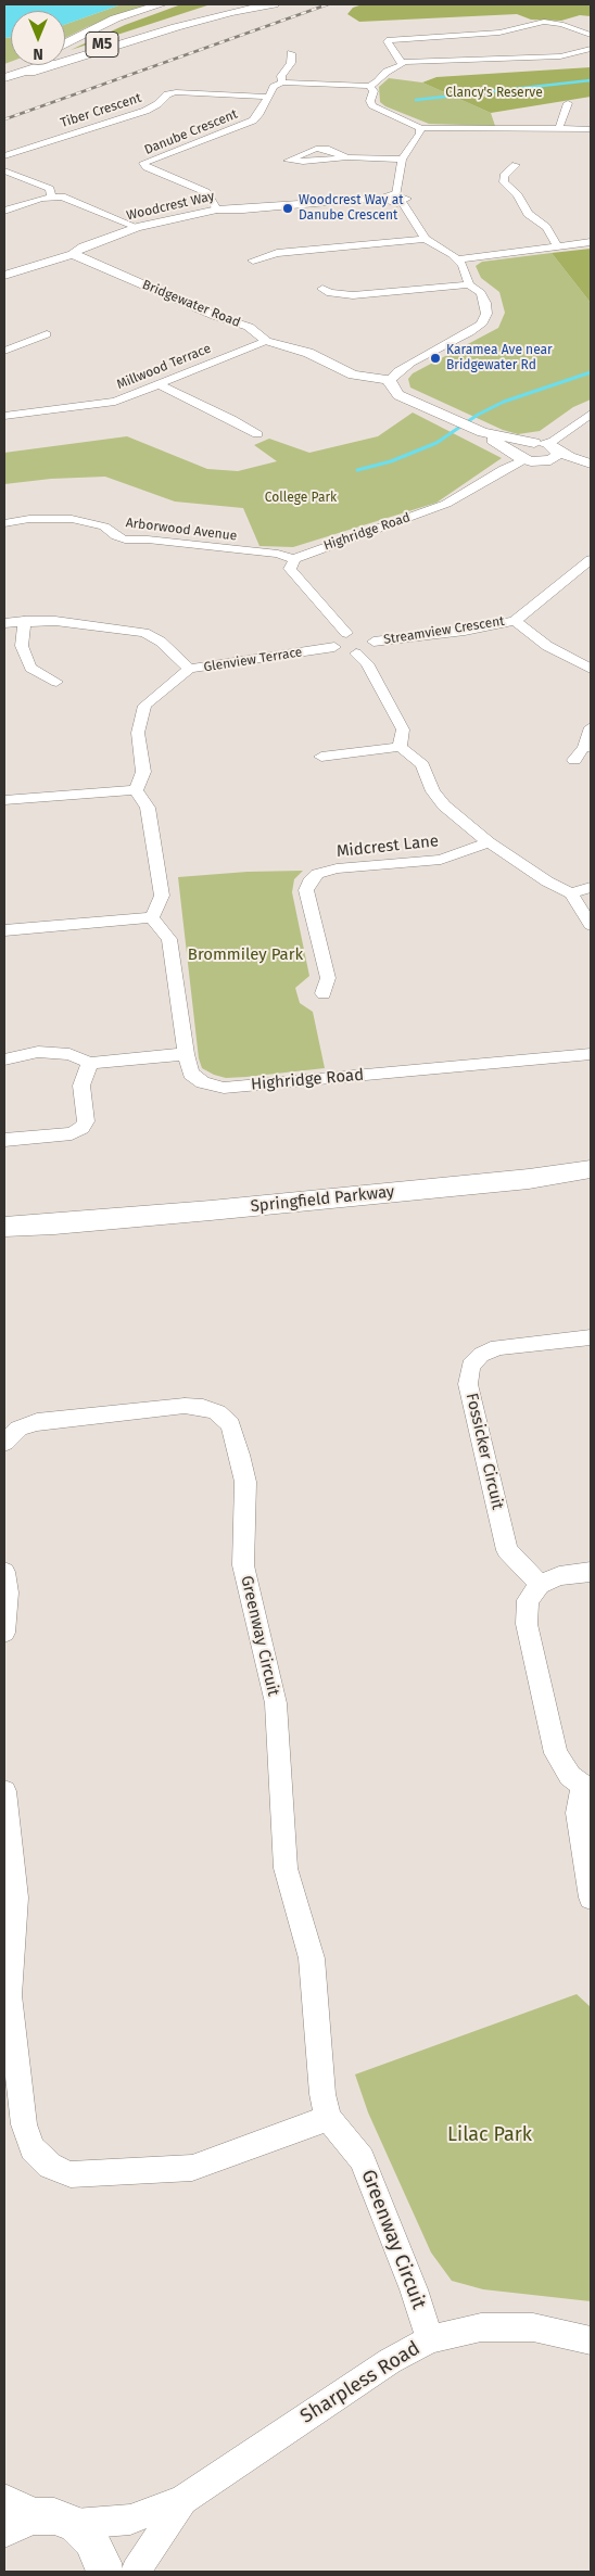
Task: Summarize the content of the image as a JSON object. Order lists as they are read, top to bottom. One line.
{"streets":{"highway":["M5"],"main road":["Springfield Parkway"],"street":["Tiber Crescent","Danube Crescent","Woodcrest Way","Bridgewater Road","Millwood Terrace","Arborwood Avenue","Highridge Road","Streamview Crescent","Glenview Terrace","Midcrest Lane","Fossicker Circuit","Greenway Circuit","Sharpless Road"]},"crossings":[["Tiber Crescent","Danube Crescent"],["Danube Crescent","Woodcrest Way"],["Woodcrest Way","Bridgewater Road"],["Bridgewater Road","Millwood Terrace"],["Arborwood Avenue","Highridge Road"],["Greenway Circuit","Sharpless Road"]],"parks":["Clancy's Reserve","College Park","Brommiley Park","Lilac Park"],"places":["Woodcrest Way at Danube Crescent","Karamea Ave near Bridgewater Rd"],"north":"bottom"}
